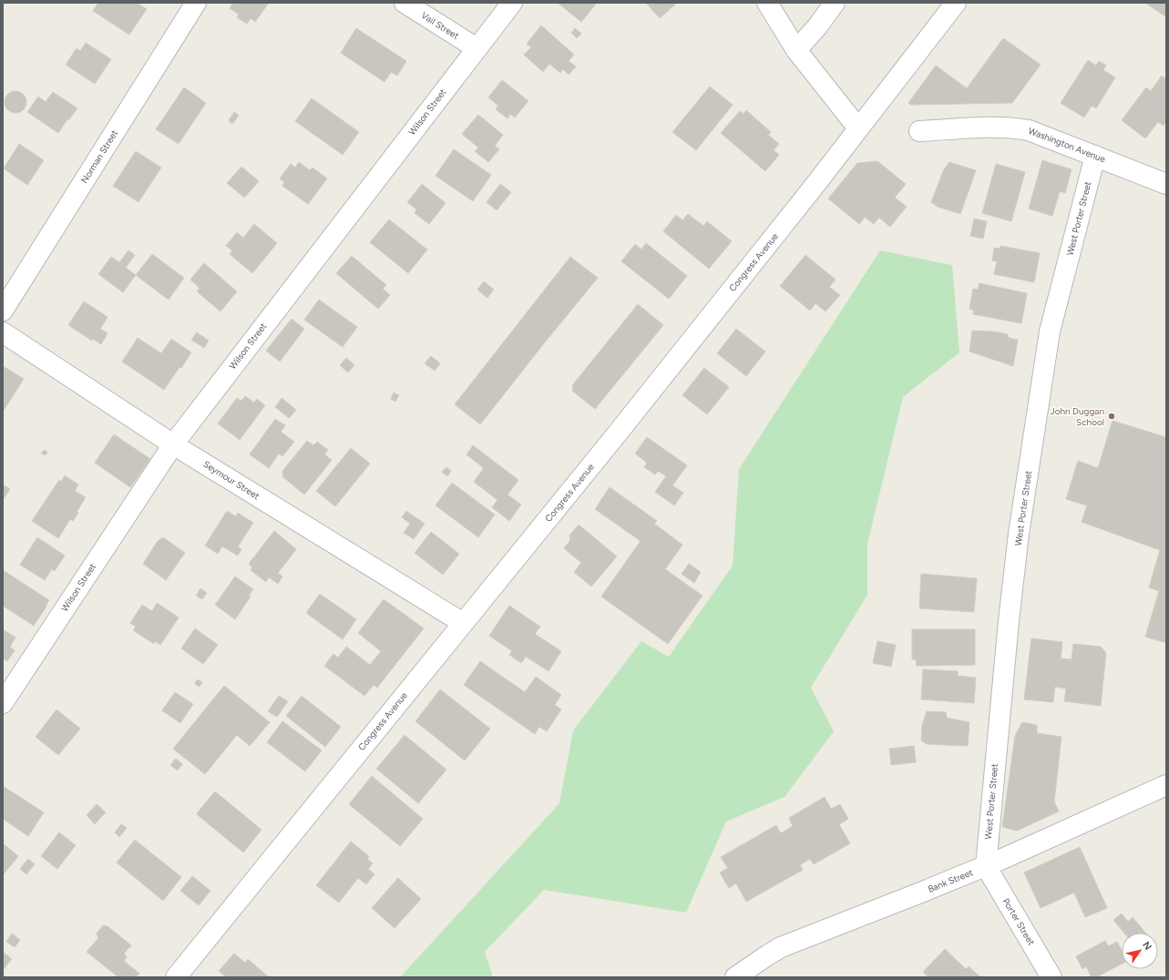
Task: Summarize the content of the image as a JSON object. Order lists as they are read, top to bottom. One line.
{"streets":{"street":["Vail Street","Wilson Street","Washington Avenue","Norman Street","West Porter Street","Congress Avenue","Seymour Street","Bank Street","Porter Street"]},"crossings":[["Vail Street","Wilson Street"],["Wilson Street","Seymour Street"],["Washington Avenue","West Porter Street"],["West Porter Street","Bank Street"],["West Porter Street","Porter Street"],["Congress Avenue","Seymour Street"],["Bank Street","Porter Street"]],"places":["John Duggan School"],"north":"top right"}
